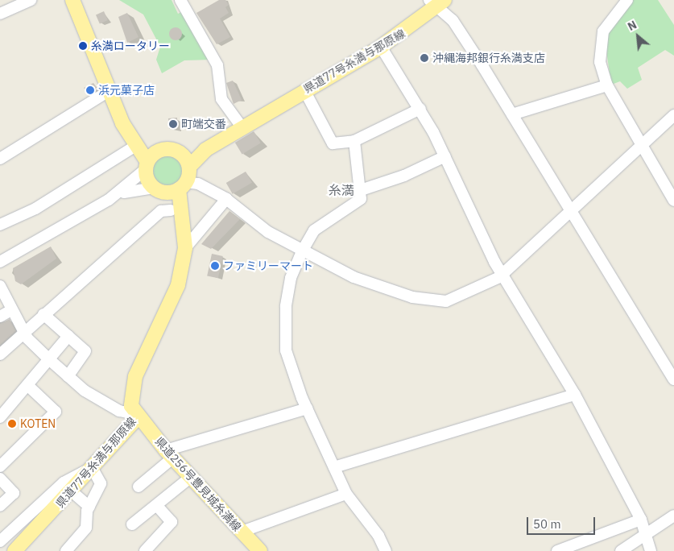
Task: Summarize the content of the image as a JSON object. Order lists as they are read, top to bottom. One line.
{"streets":{"main road":["県道77号糸満与那原線","県道256号豊見城糸満線"]},"crossings":[["県道77号糸満与那原線","県道256号豊見城糸満線"]],"districts":["糸満"],"places":["糸満ロータリー","沖縄海邦銀行糸満支店","浜元菓子店","町端交番","ファミリーマート","KOTEN"],"scale_bar":"50 m","north":"top left"}
